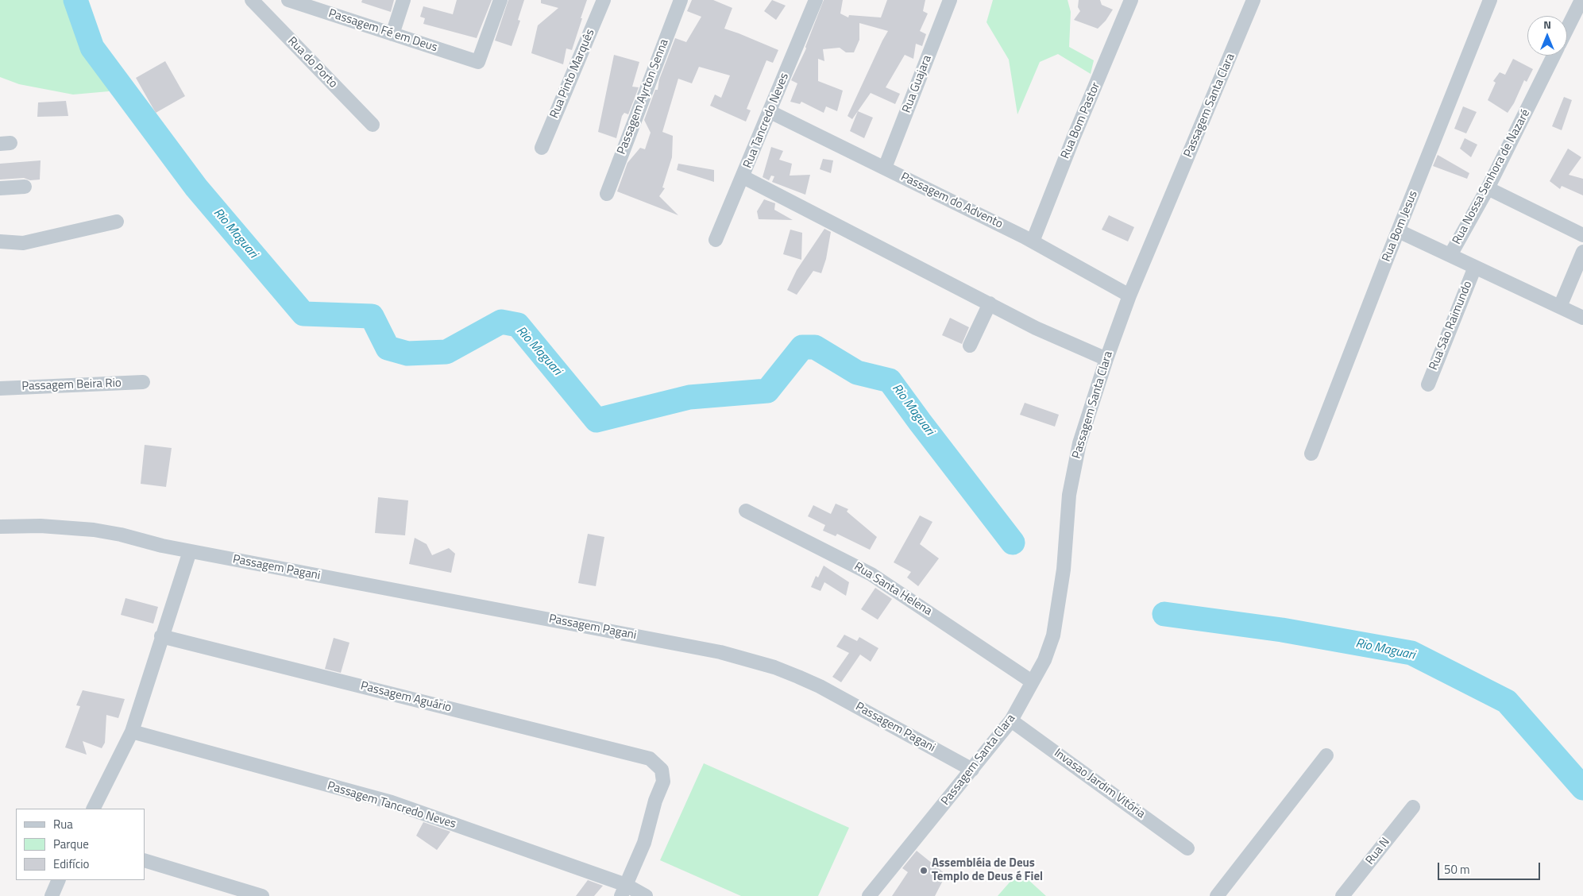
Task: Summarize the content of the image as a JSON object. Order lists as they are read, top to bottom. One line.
{"streets":{"street":["Passagem Fé em Deus","Rua do Porto","Rua Pinto Marquês","Rua Guajara","Passagem Ayrton Senna","Passagem Santa Clara","Rua Tancredo Neves","Rua Bom Pastor","Rua Nossa Senhora de Nazaré","Passagem do Advento","Rua Bom Jesus","Rua São Raimundo","Passagem Beira Rio","Passagem Pagani","Rua Santa Helena","Passagem Aguário","Invasao Jardim Vitória","Passagem Tancredo Neves","Rua N"]},"crossings":[["Rua Guajara","Passagem do Advento"],["Passagem Santa Clara","Passagem do Advento"],["Passagem Santa Clara","Passagem Pagani"],["Passagem Santa Clara","Rua Santa Helena"],["Passagem Santa Clara","Invasao Jardim Vitória"],["Rua Tancredo Neves","Passagem do Advento"],["Rua Bom Pastor","Passagem do Advento"],["Rua Nossa Senhora de Nazaré","Rua Bom Jesus"],["Passagem Aguário","Passagem Tancredo Neves"]],"water":["Rio Maguari"],"places":["Assembléia de Deus Templo de Deus é Fiel"],"legend":["Rua","Parque","Edifício"],"scale_bar":"50 m","north":"top"}
